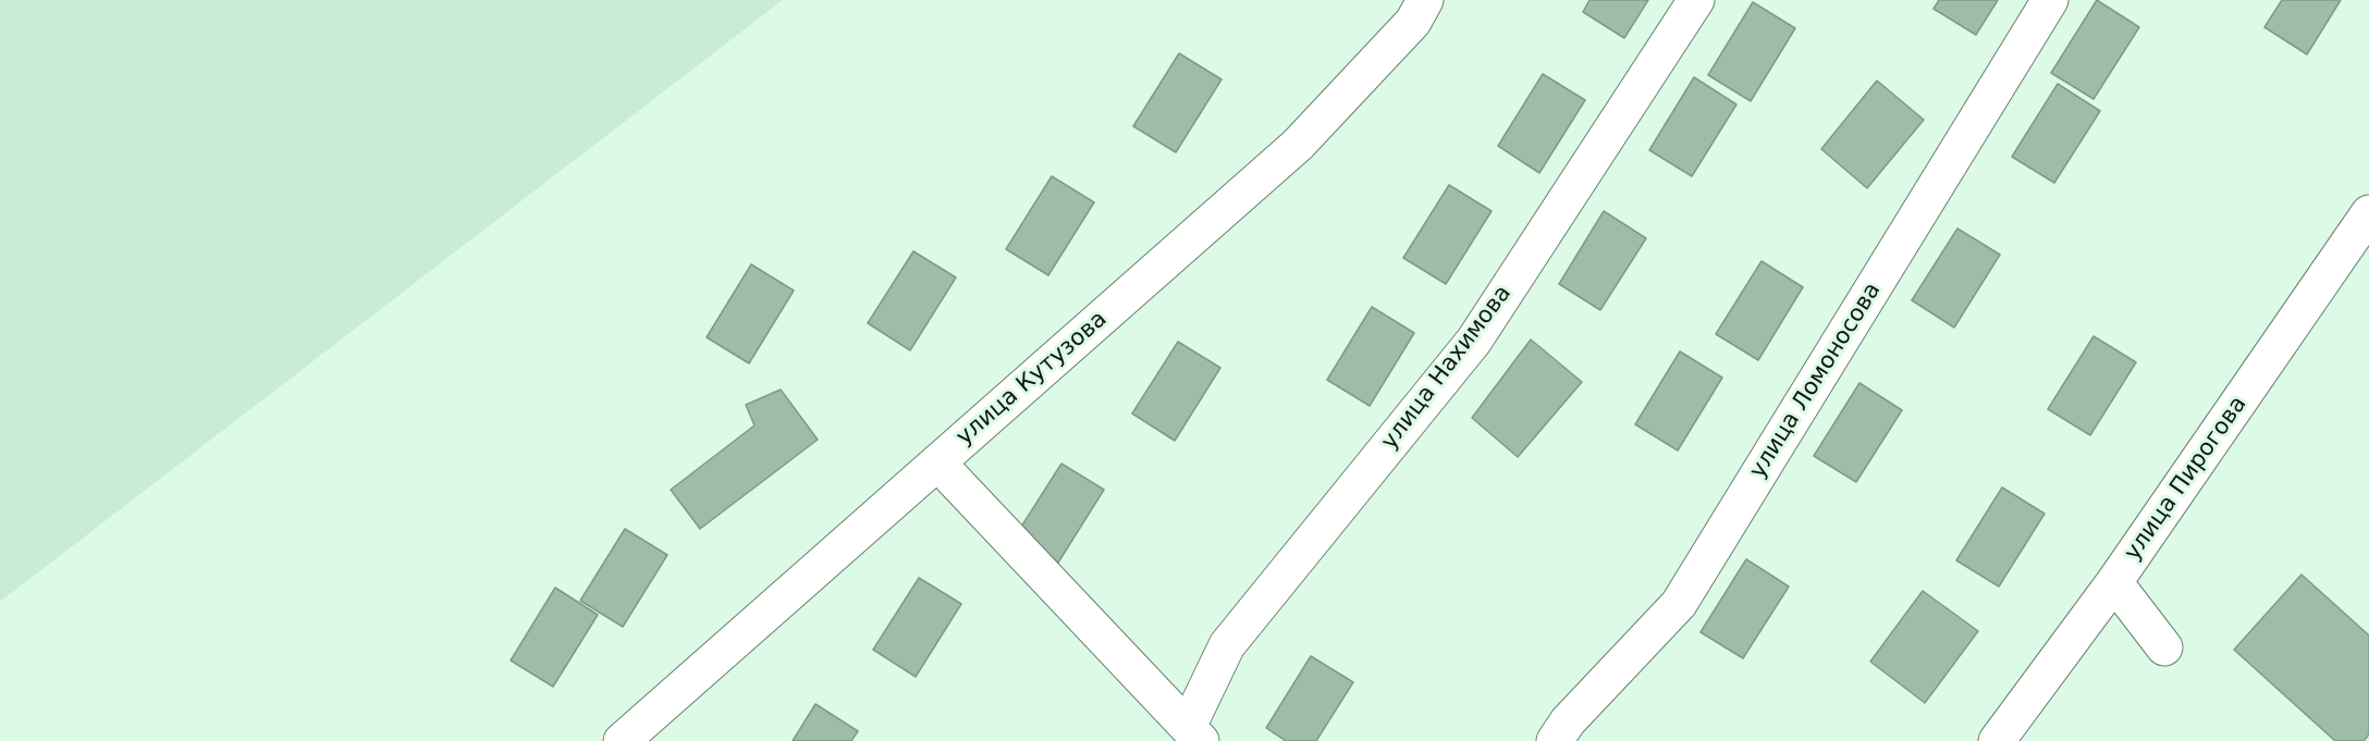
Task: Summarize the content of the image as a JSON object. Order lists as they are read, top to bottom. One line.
{"streets":{"street":["улица Нахимова","улица Кутузова","улица Ломоносова","улица Пирогова"]}}
